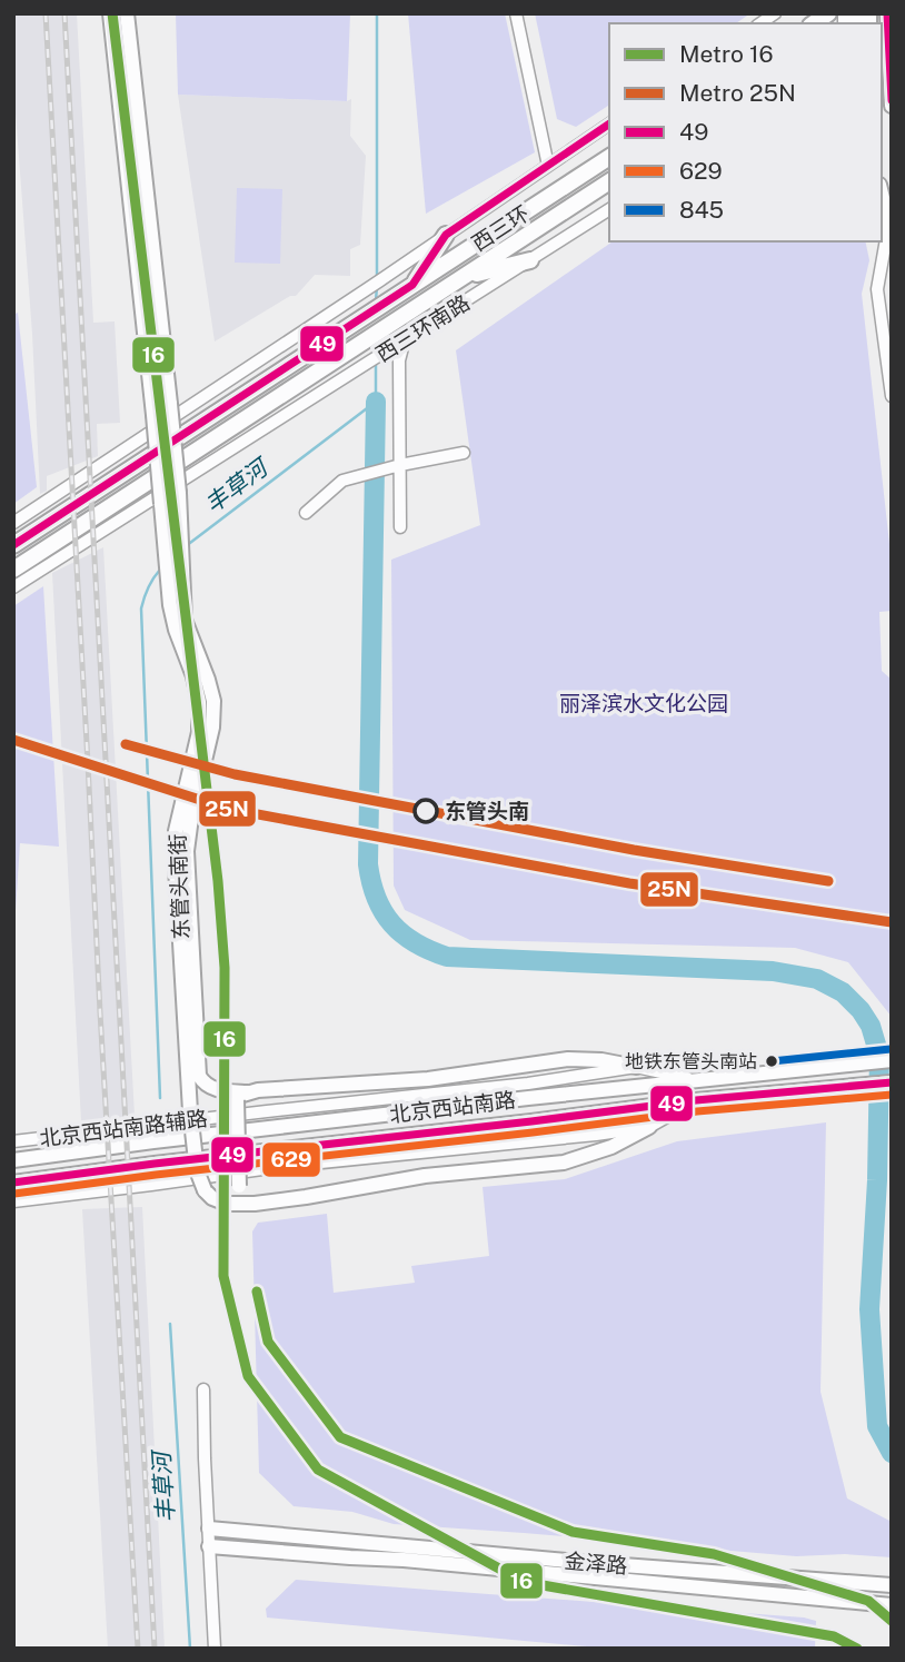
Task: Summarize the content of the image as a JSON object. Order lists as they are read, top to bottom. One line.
{"streets":{"highway":["西三环"],"main road":["东管头南街","北京西站南路","金泽路"],"street":["西三环南路","北京西站南路辅路"]},"crossings":[["东管头南街","北京西站南路辅路"],["北京西站南路","北京西站南路辅路"]],"water":["丰草河"],"parks":["丽泽滨水文化公园"],"places":["东管头南","地铁东管头南站"],"lines":["metro line 16","transit line 49","metro line 25N","transit line 845","transit line 629"],"legend":["Metro 16","Metro 25N","49","629","845"]}
